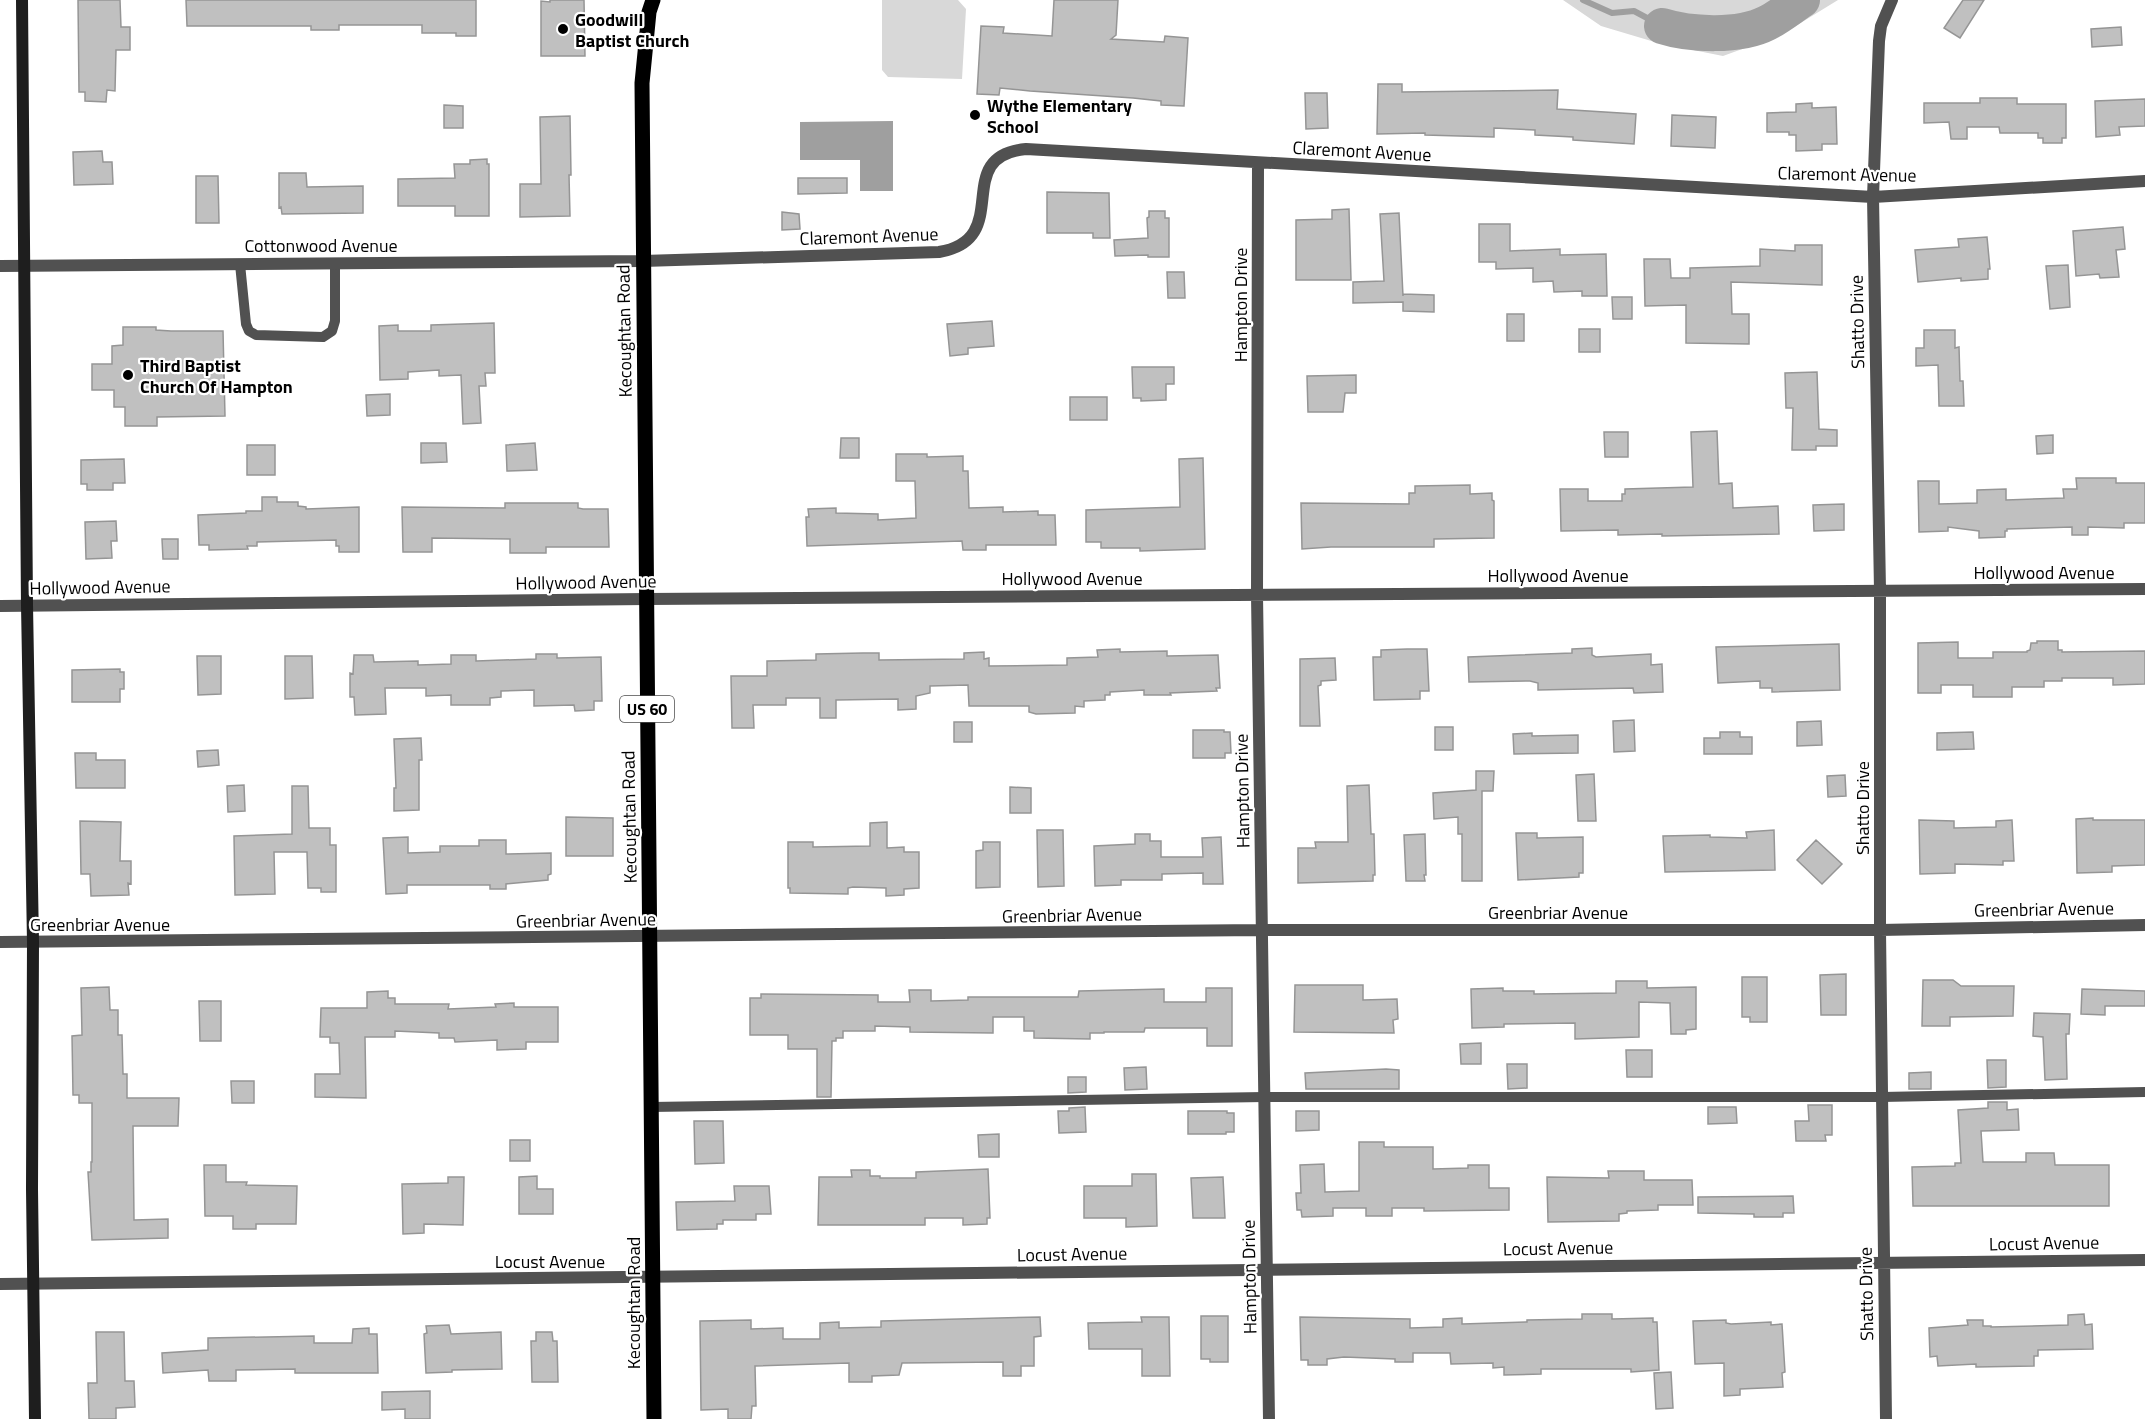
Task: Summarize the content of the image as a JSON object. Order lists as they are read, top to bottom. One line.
{"streets":{"main road":["Kecoughtan Road","US 60"],"street":["Claremont Avenue","Cottonwood Avenue","Hampton Drive","Shatto Drive","Hollywood Avenue","Greenbriar Avenue","Locust Avenue"]},"crossings":[["Claremont Avenue","Cottonwood Avenue"],["Claremont Avenue","Hampton Drive"],["Claremont Avenue","Shatto Drive"],["Claremont Avenue","Kecoughtan Road"],["Cottonwood Avenue","Kecoughtan Road"],["Hampton Drive","Hollywood Avenue"],["Hampton Drive","Greenbriar Avenue"],["Hampton Drive","Locust Avenue"],["Shatto Drive","Hollywood Avenue"],["Shatto Drive","Greenbriar Avenue"],["Shatto Drive","Locust Avenue"],["Kecoughtan Road","Hollywood Avenue"],["Kecoughtan Road","Greenbriar Avenue"],["Kecoughtan Road","Locust Avenue"]],"places":["Goodwill Baptist Church","Wythe Elementary School","Third Baptist Church Of Hampton"]}
